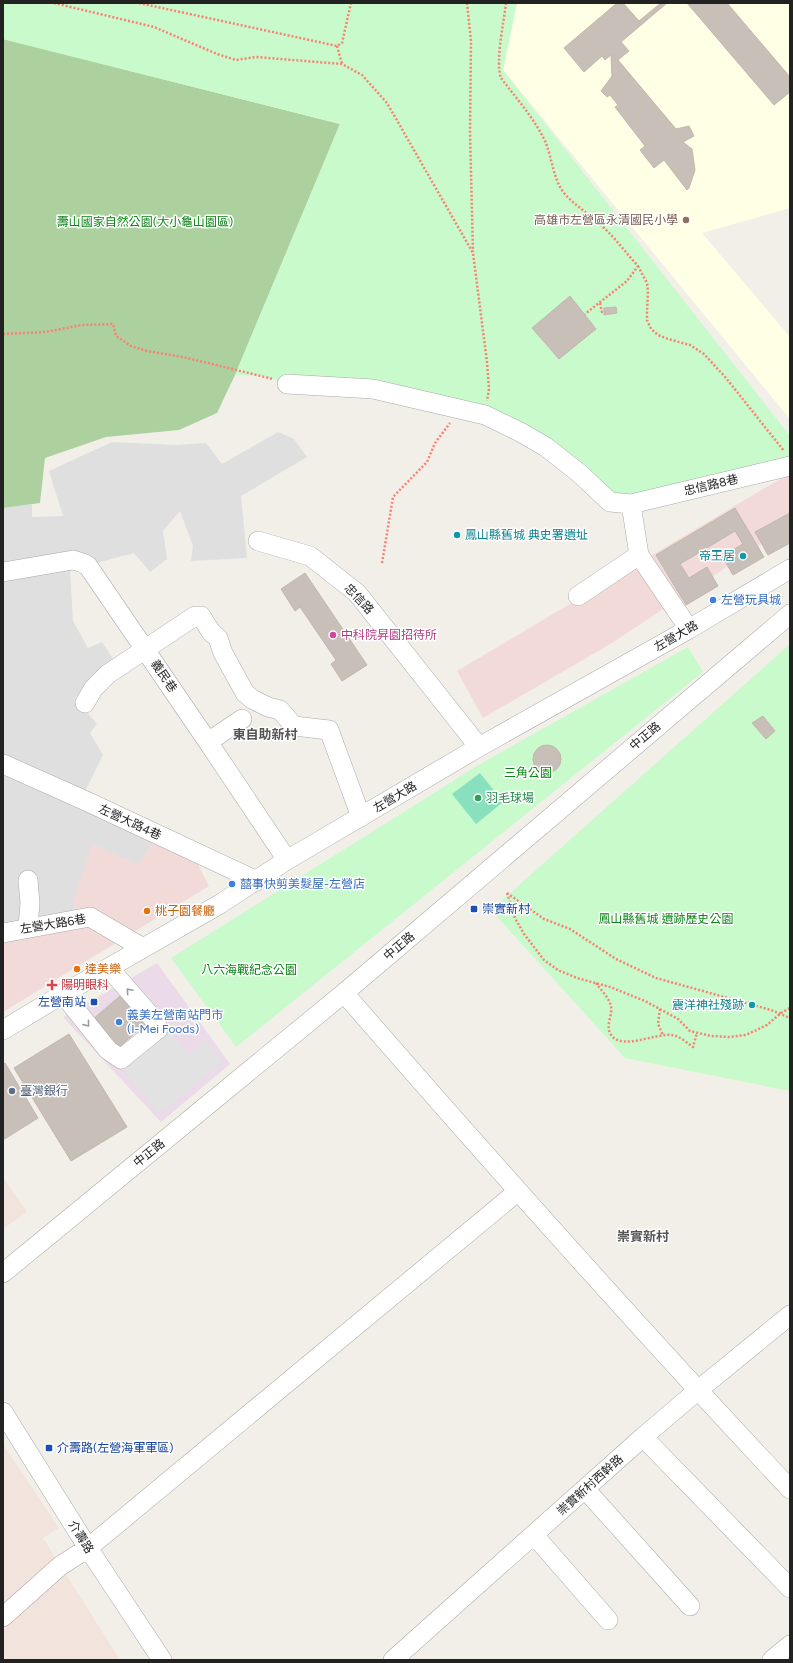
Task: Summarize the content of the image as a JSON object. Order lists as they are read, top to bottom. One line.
{"streets":{"street":["忠信路8巷","忠信路","左營大路","義民巷","中正路","左營大路4巷","左營大路6巷","崇實新村西幹路","介壽路"]},"crossings":[["忠信路","左營大路"],["左營大路","義民巷"],["左營大路","左營大路4巷"],["左營大路","左營大路6巷"]],"districts":["東自助新村","崇實新村"],"parks":["壽山國家自然公園(大小龜山園區)","三角公園","鳳山縣舊城 遺跡歷史公園","八六海戰紀念公園"],"places":{"other":["高雄市左營區永清國民小學","鳳山縣舊城 典史署遺址","帝王居","左營玩具城","中科院昇園招待所","羽毛球場","囍事快剪美髮屋-左營店","桃子園餐廳","達美樂","震洋神社殘跡","義美左營南站門市 (I-Mei Foods)","臺灣銀行"],"transit":["崇實新村","左營南站","介壽路(左營海軍軍區)"],"health":["陽明眼科"]}}
